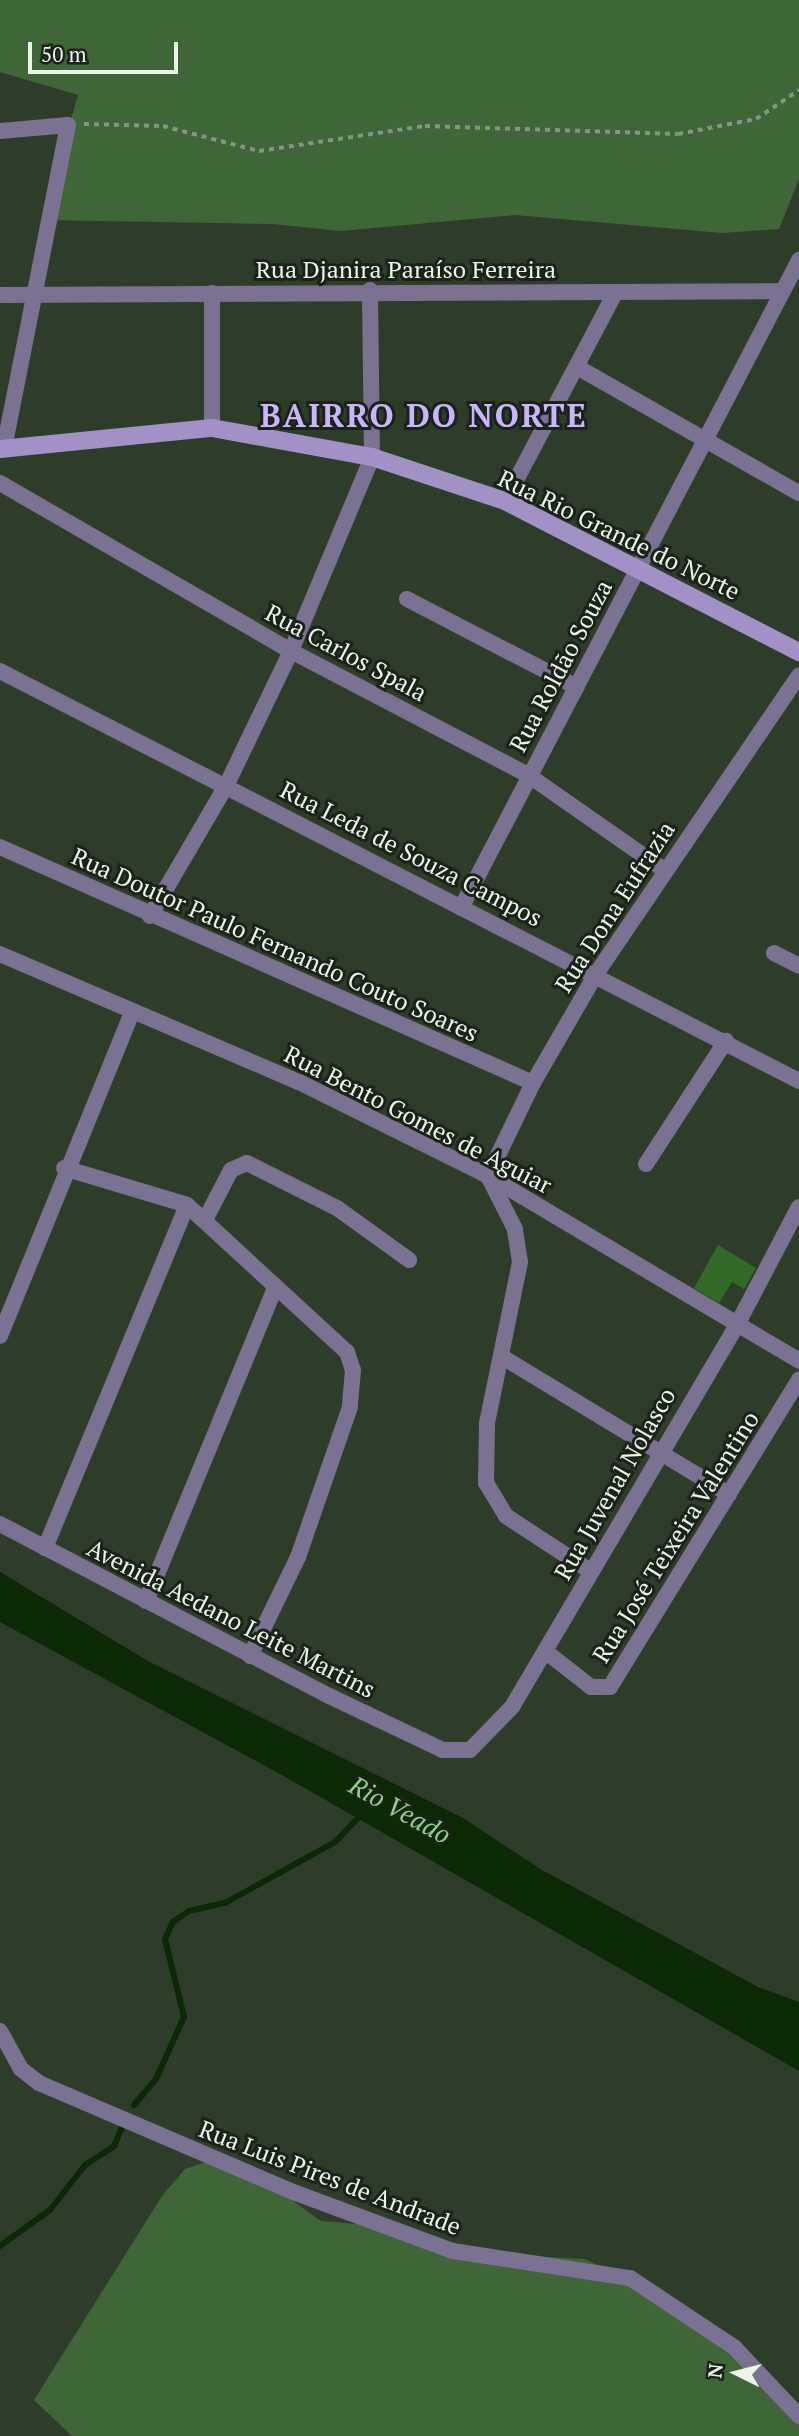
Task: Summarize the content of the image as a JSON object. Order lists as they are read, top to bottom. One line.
{"streets":{"main road":["Rua Rio Grande do Norte"],"street":["Rua Djanira Paraíso Ferreira","Rua Carlos Spala","Rua Roldão Souza","Rua Leda de Souza Campos","Rua Dona Eufrazia","Rua Doutor Paulo Fernando Couto Soares","Rua Bento Gomes de Aguiar","Rua Juvenal Nolasco","Rua José Teixeira Valentino","Avenida Aedano Leite Martins","Rua Luis Pires de Andrade"]},"crossings":[["Rua Djanira Paraíso Ferreira","Rua Roldão Souza"],["Rua Rio Grande do Norte","Rua Roldão Souza"],["Rua Carlos Spala","Rua Roldão Souza"],["Rua Carlos Spala","Rua Dona Eufrazia"],["Rua Roldão Souza","Rua Leda de Souza Campos"],["Rua Leda de Souza Campos","Rua Dona Eufrazia"],["Rua Dona Eufrazia","Rua Doutor Paulo Fernando Couto Soares"],["Rua Dona Eufrazia","Rua Bento Gomes de Aguiar"],["Rua Bento Gomes de Aguiar","Rua Juvenal Nolasco"],["Rua Juvenal Nolasco","Rua José Teixeira Valentino"],["Rua Juvenal Nolasco","Avenida Aedano Leite Martins"]],"districts":["BAIRRO DO NORTE"],"water":["Rio Veado"],"scale_bar":"50 m","north":"left"}
